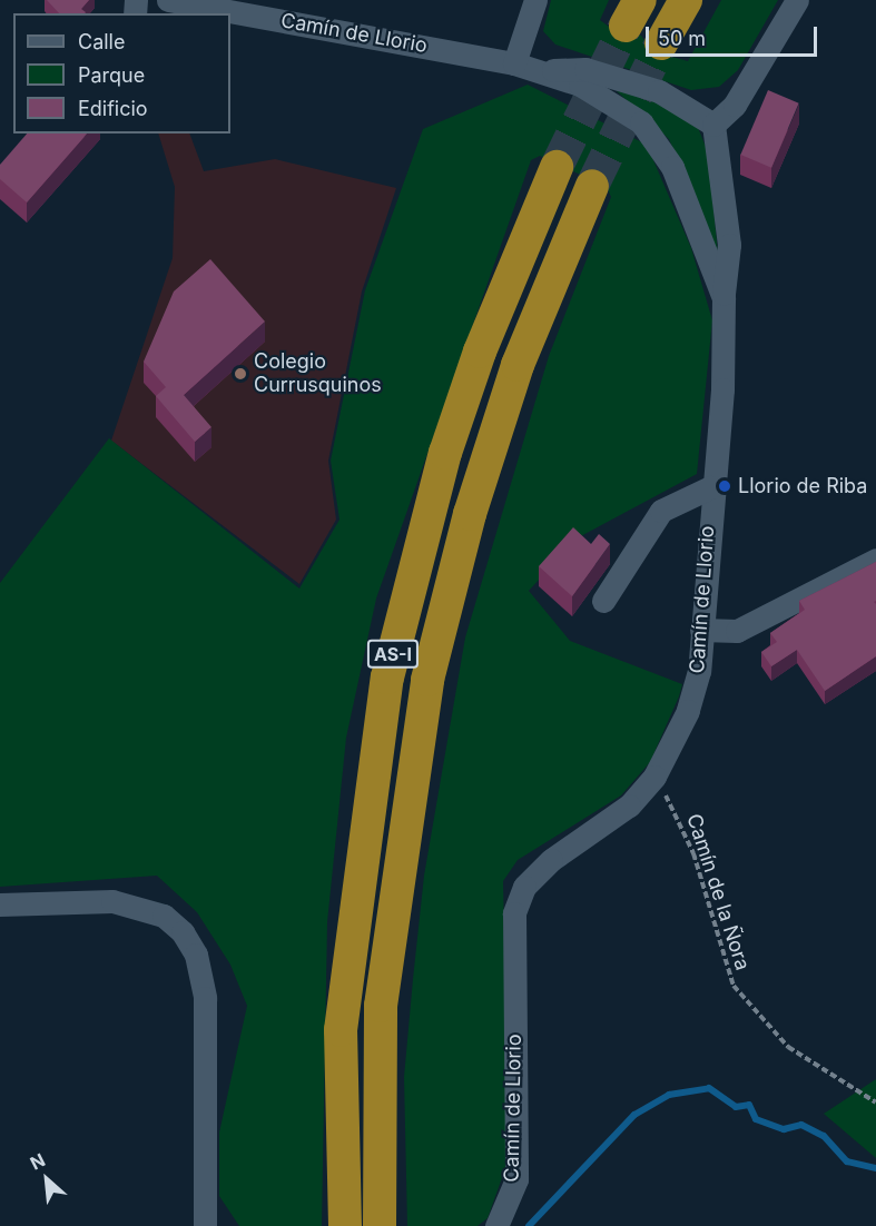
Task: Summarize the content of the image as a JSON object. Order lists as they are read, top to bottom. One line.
{"streets":{"highway":["AS-I"],"street":["Camín de Llorio"],"path":["Camín de la Ñora"]},"crossings":[["Camín de Llorio","Camín de la Ñora"]],"places":["Colegio Currusquinos","Llorio de Riba"],"legend":["Calle","Parque","Edificio"],"scale_bar":"50 m","north":"top left"}
